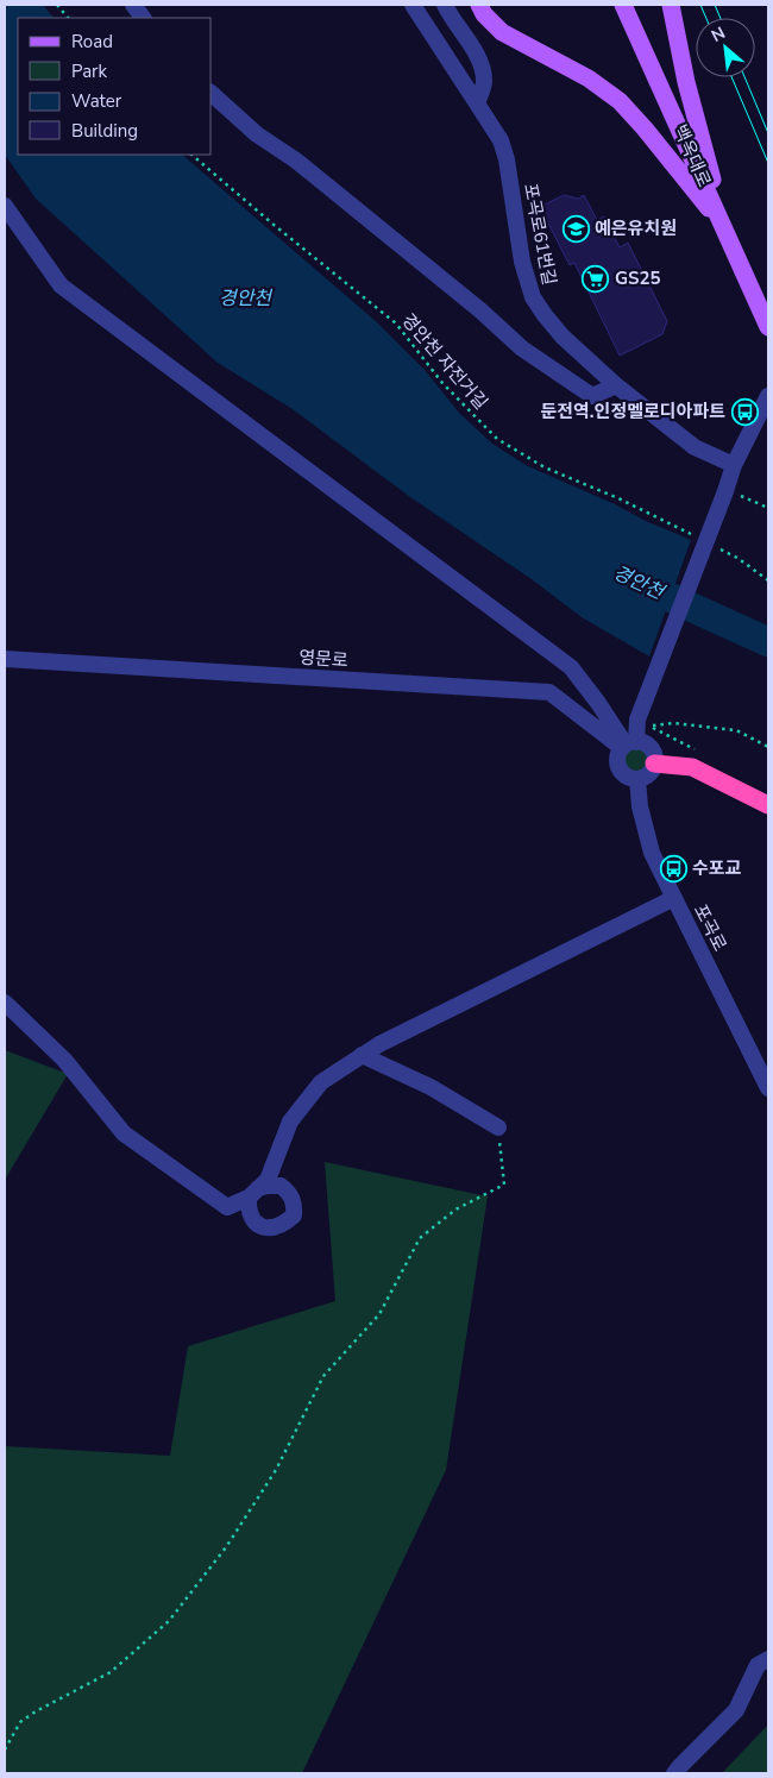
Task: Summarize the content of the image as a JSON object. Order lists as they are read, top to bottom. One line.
{"streets":{"main road":["백옥대로"],"street":["포곡로61번길","영문로","포곡로"],"path":["경안천 자전거길"]},"crossings":[["영문로","포곡로"]],"water":["경안천"],"places":{"school or university":["예은유치원"],"supermarket":["GS25"],"bus stop":["둔전역.인정멜로디아파트","수포교"]},"legend":["Road","Park","Water","Building"],"north":"top left"}
